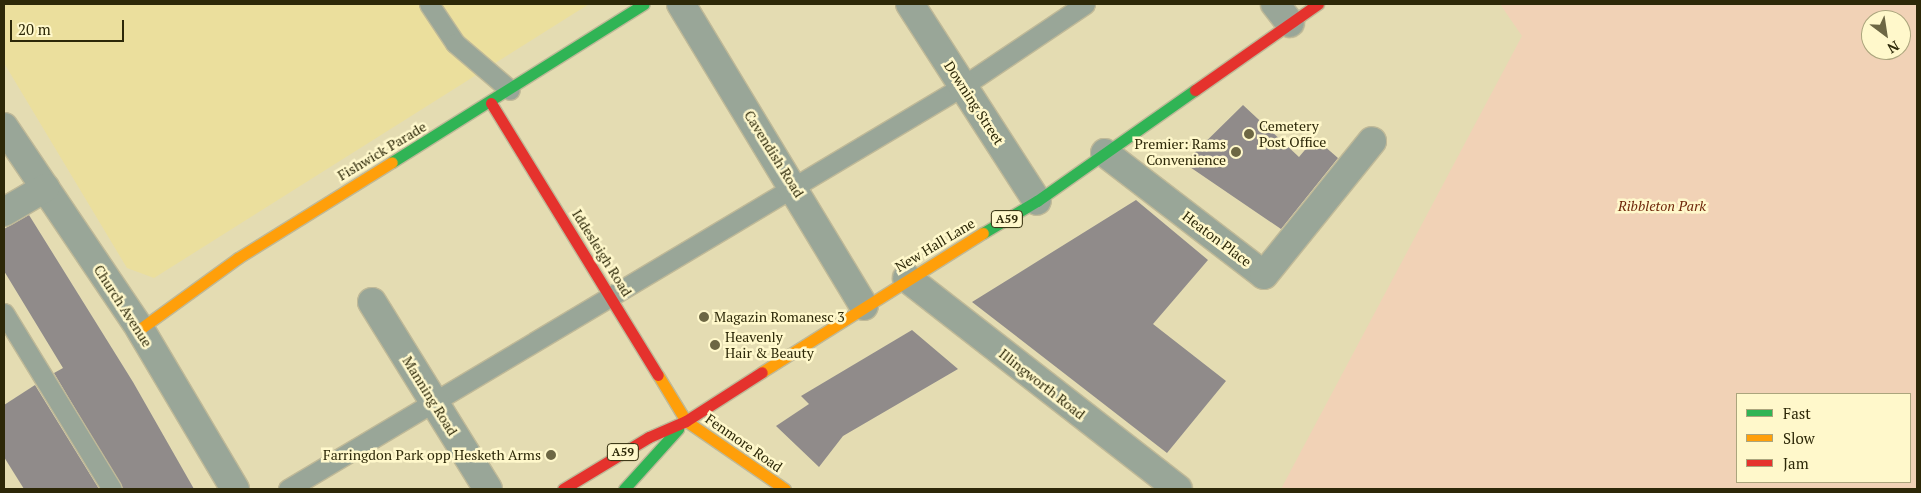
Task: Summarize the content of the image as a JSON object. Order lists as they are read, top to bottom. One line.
{"streets":{"main road":["Fishwick Parade","A59","New Hall Lane","Iddesleigh Road","Fenmore Road"],"street":["Downing Street","Cavendish Road","Heaton Place","Church Avenue","Illingworth Road","Manning Road"]},"crossings":[["Downing Street","New Hall Lane"],["Fishwick Parade","Iddesleigh Road"],["Fishwick Parade","Church Avenue"],["Cavendish Road","New Hall Lane"],["Heaton Place","New Hall Lane"],["New Hall Lane","Iddesleigh Road"],["New Hall Lane","Illingworth Road"],["New Hall Lane","Fenmore Road"],["Iddesleigh Road","Fenmore Road"]],"parks":["Ribbleton Park"],"places":["Cemetery Post Office","Premier: Rams Convenience","Magazin Romanesc 3","Heavenly Hair & Beauty","Farringdon Park opp Hesketh Arms"],"legend":["Fast","Slow","Jam"],"scale_bar":"20 m","north":"bottom right"}
